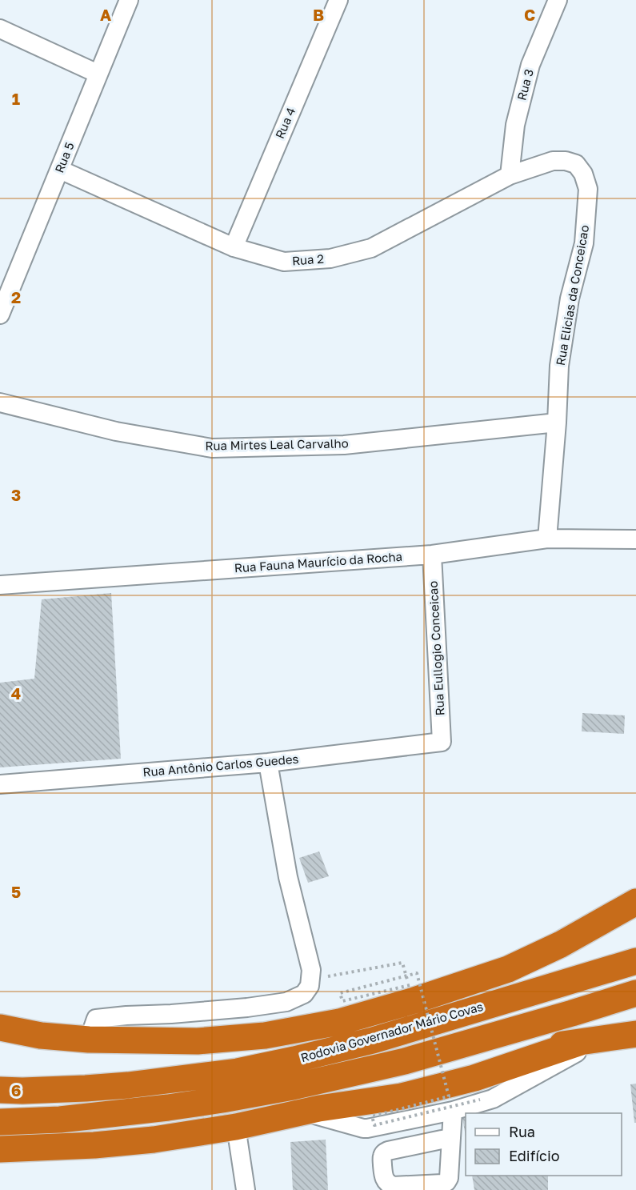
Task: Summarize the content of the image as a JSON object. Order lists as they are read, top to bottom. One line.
{"streets":{"highway":["Rodovia Governador Mário Covas"],"street":["Rua 3","Rua 4","Rua 5","Rua 2","Rua Elicias da Conceicao","Rua Mirtes Leal Carvalho","Rua Fauna Maurício da Rocha","Rua Eullogio Conceicao","Rua Antônio Carlos Guedes"]},"crossings":[["Rua 3","Rua 2"],["Rua 4","Rua 2"],["Rua 5","Rua 2"],["Rua 2","Rua Elicias da Conceicao"],["Rua Elicias da Conceicao","Rua Mirtes Leal Carvalho"],["Rua Elicias da Conceicao","Rua Fauna Maurício da Rocha"],["Rua Fauna Maurício da Rocha","Rua Eullogio Conceicao"],["Rua Eullogio Conceicao","Rua Antônio Carlos Guedes"]],"legend":["Rua","Edifício"],"grid":{"columns":["A","B","C"],"rows":["1","2","3","4","5","6"]}}
